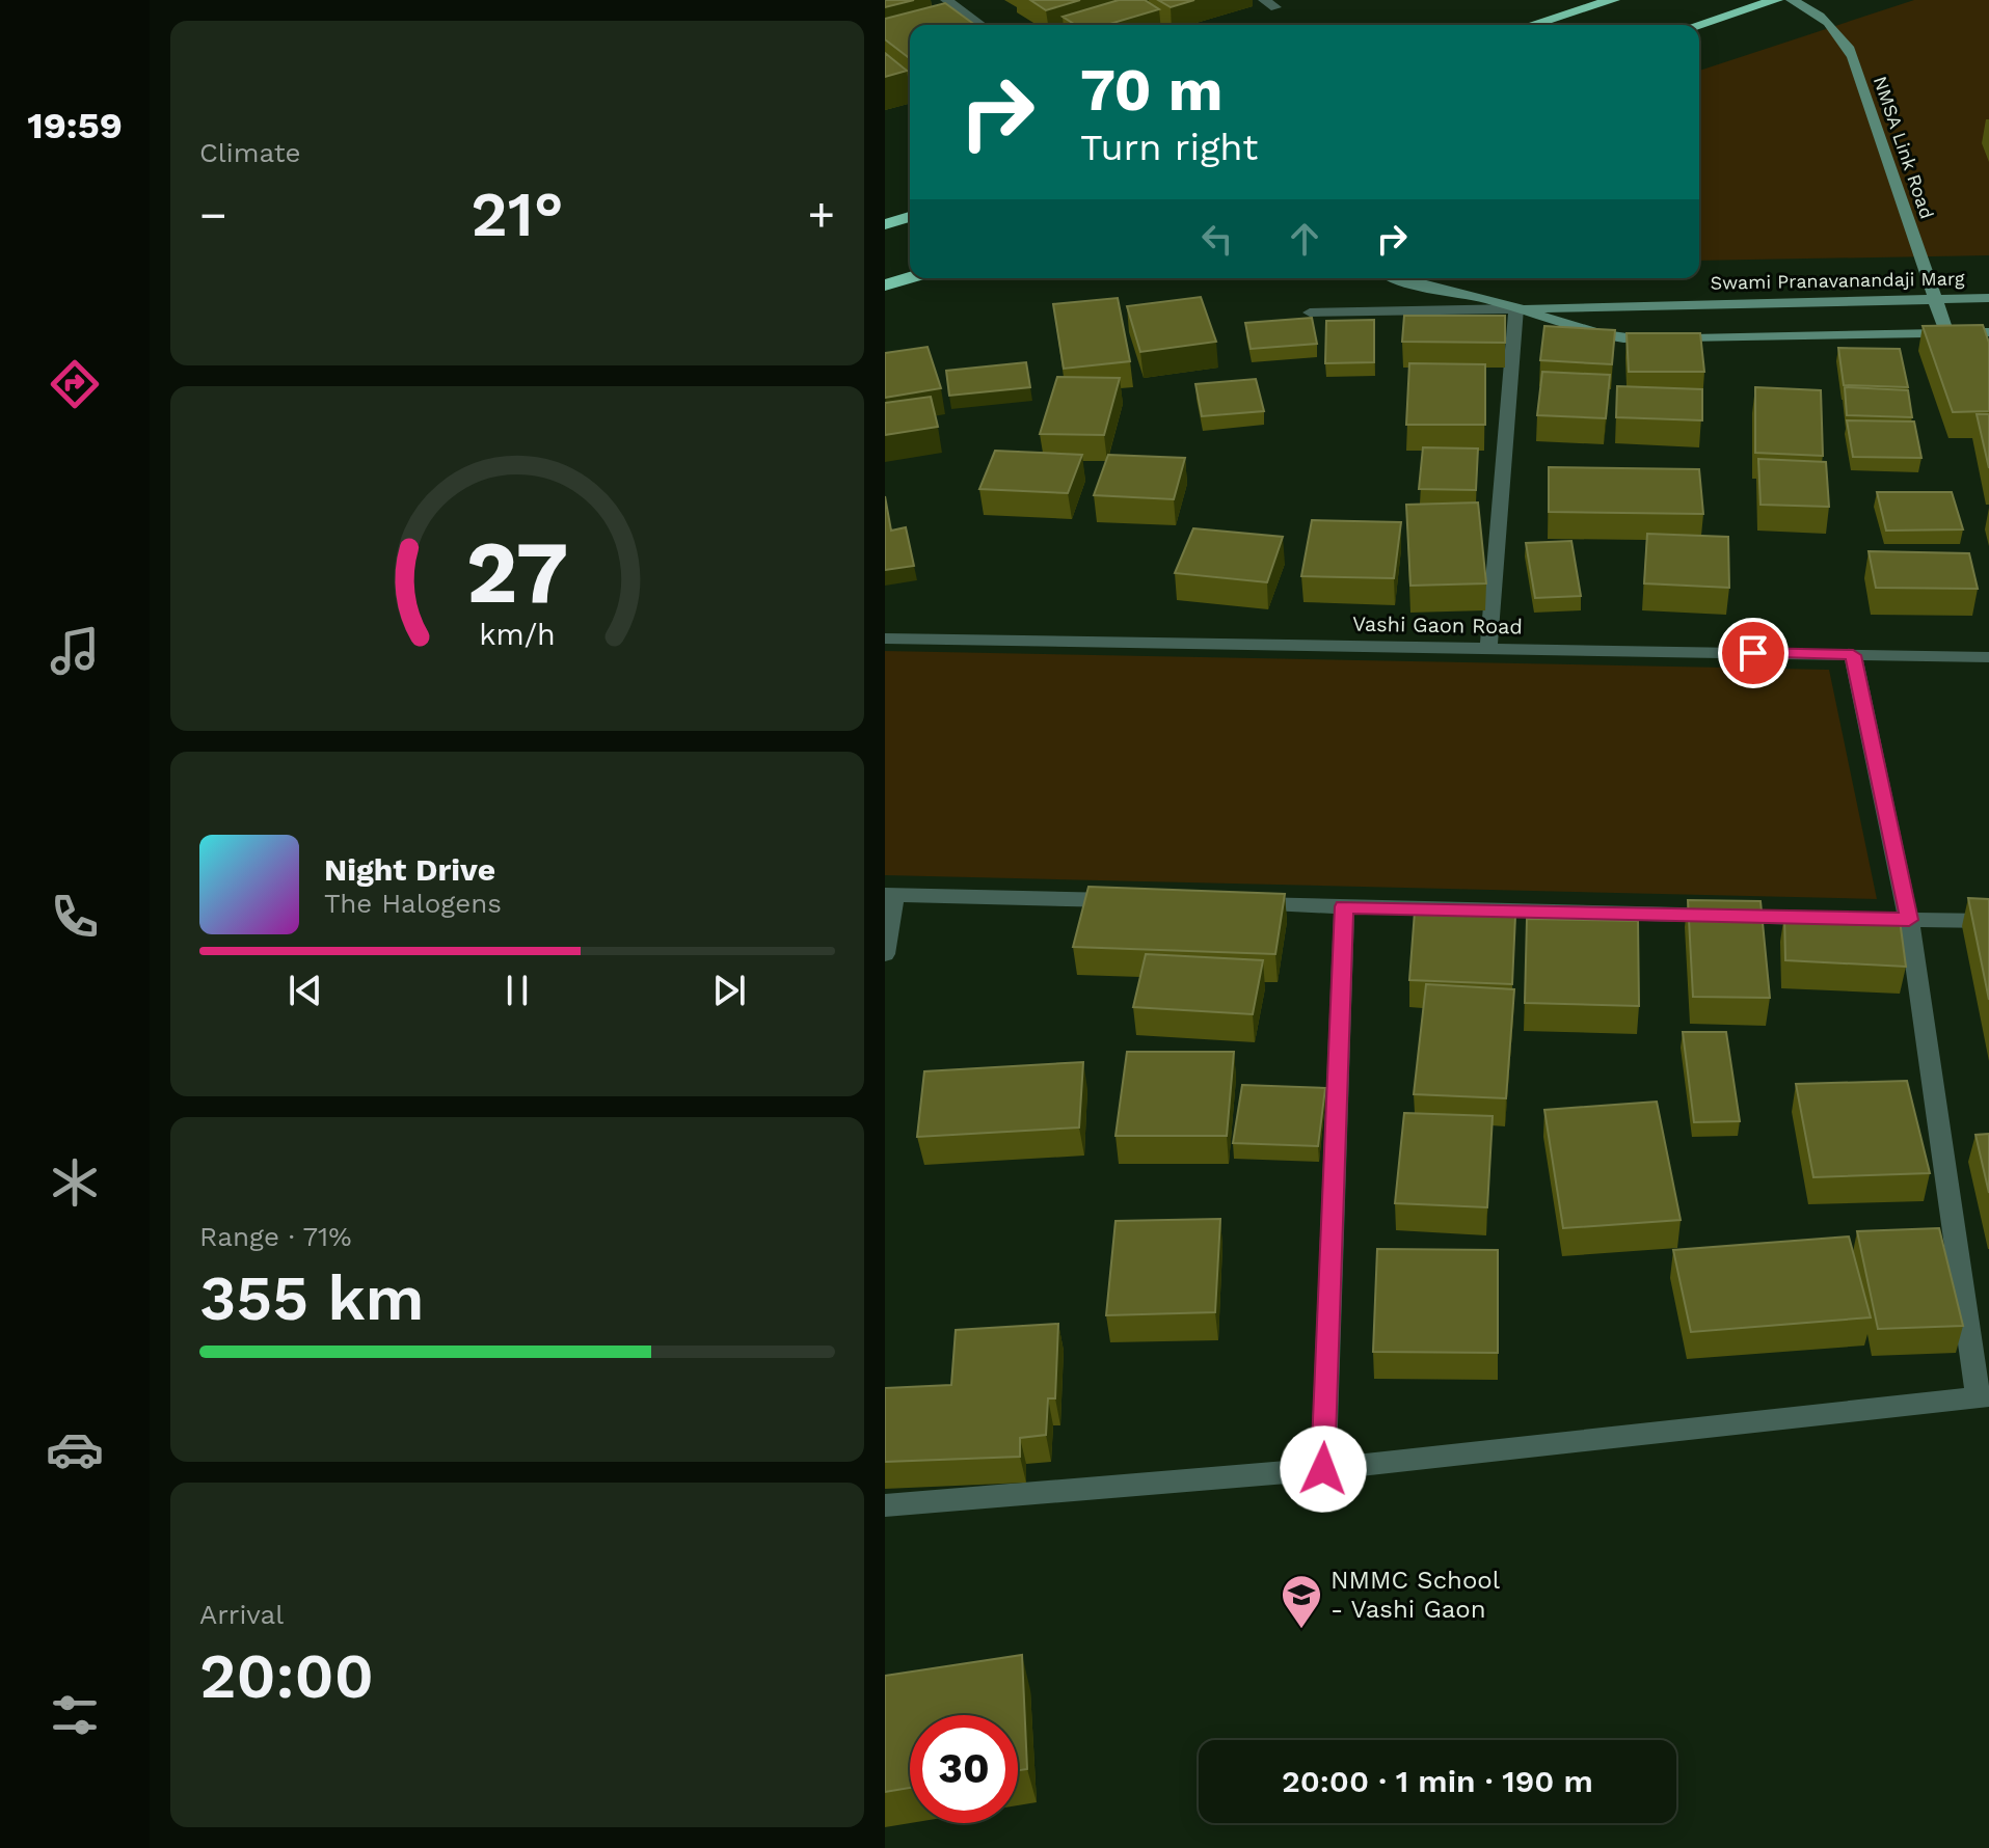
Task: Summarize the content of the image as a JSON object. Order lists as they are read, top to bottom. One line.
{"streets":{"street":["NMSA Link Road","Swami Pranavanandaji Marg","Vashi Gaon Road"]},"crossings":[["NMSA Link Road","Swami Pranavanandaji Marg"]],"places":{"school or university":["NMMC School - Vashi Gaon"]},"page":{"tabs":"19:59","tile":["Climate",["Range · 71%","355 km"],["Arrival","20:00"]],"turn":["70 m","Turn right"],"heat":["−","21°","+"],"song":["Night Drive","The Halogens"],"limit":"30","trip":"20:00 · 1 min · 190 m","gauge":["27","km/h"]}}
